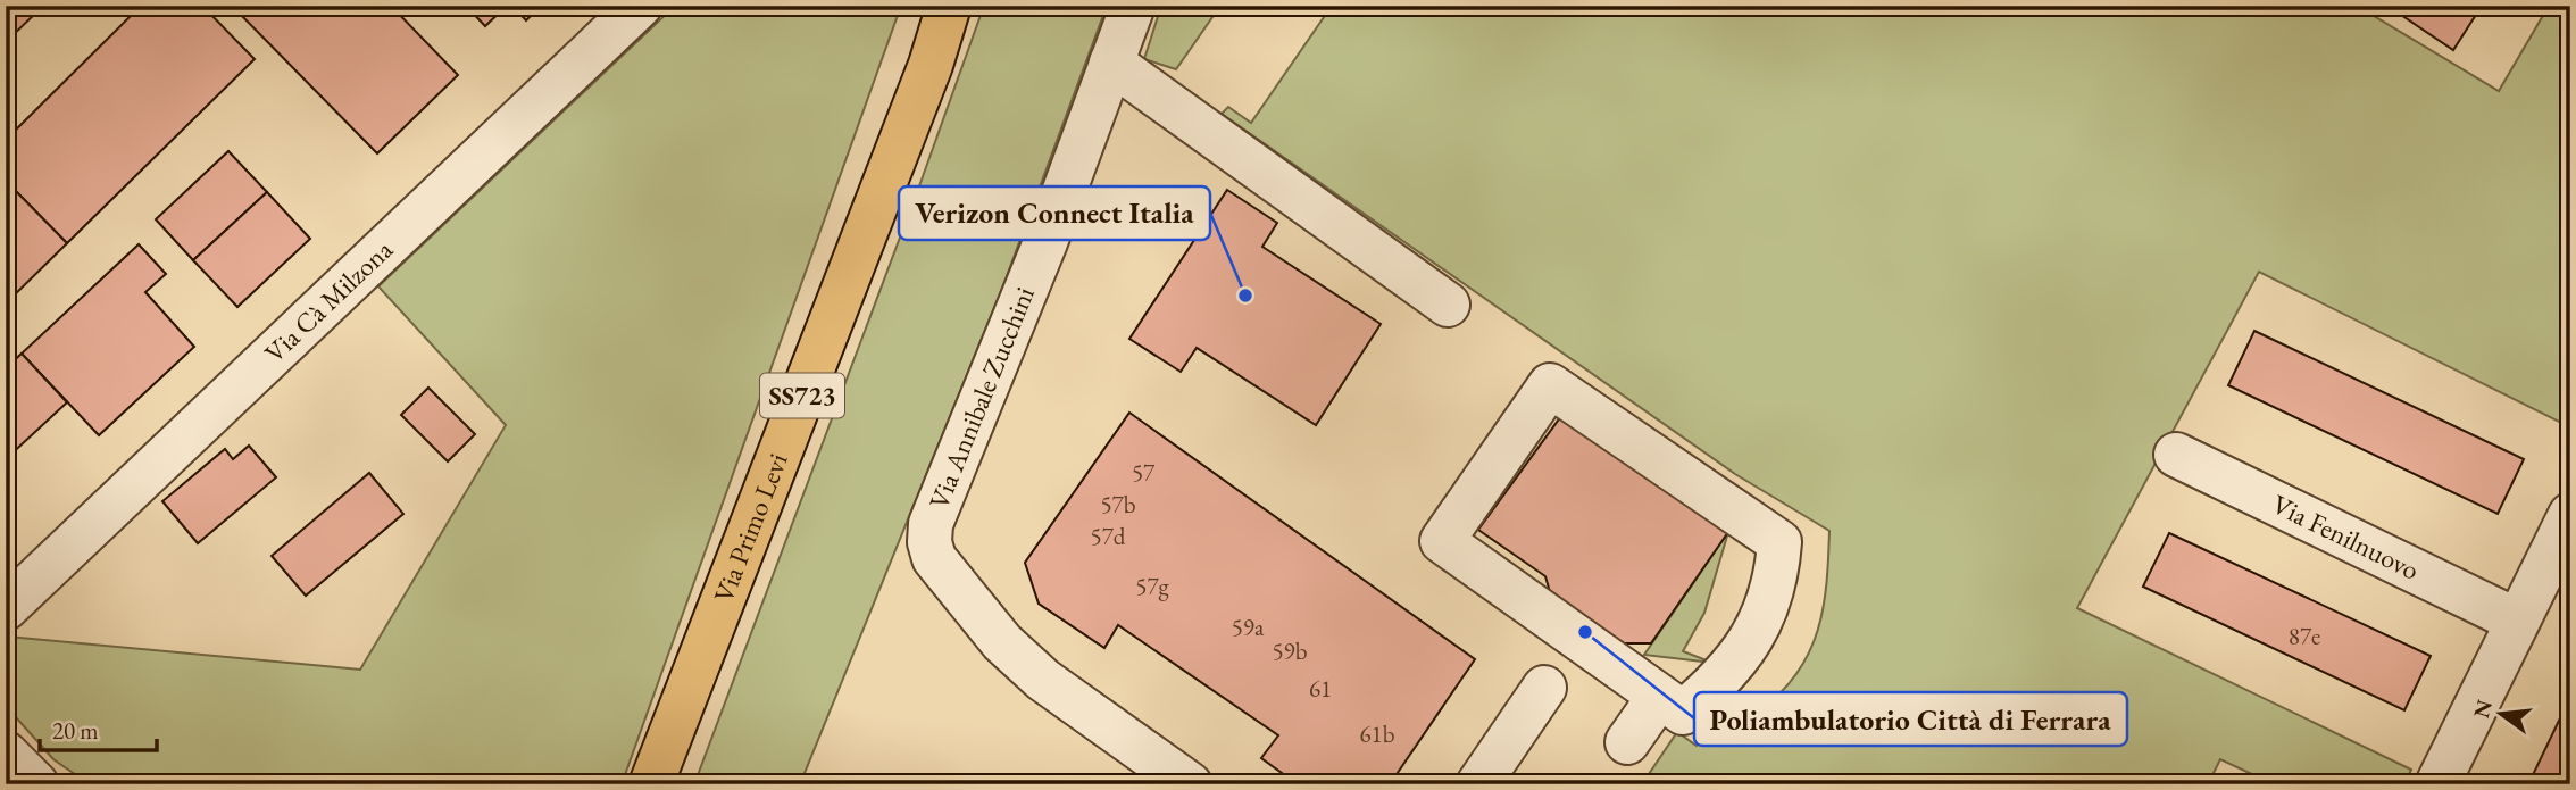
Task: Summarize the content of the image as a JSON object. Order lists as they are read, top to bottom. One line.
{"streets":{"main road":["SS723","Via Primo Levi"],"street":["Via Cà Milzona","Via Annibale Zucchini","Via Fenilnuovo"]},"places":["Verizon Connect Italia","Poliambulatorio Città di Ferrara"],"house_numbers":["57","57b","57d","57g","59a","87e","59b","61","61b"],"scale_bar":"20 m","north":"left"}
